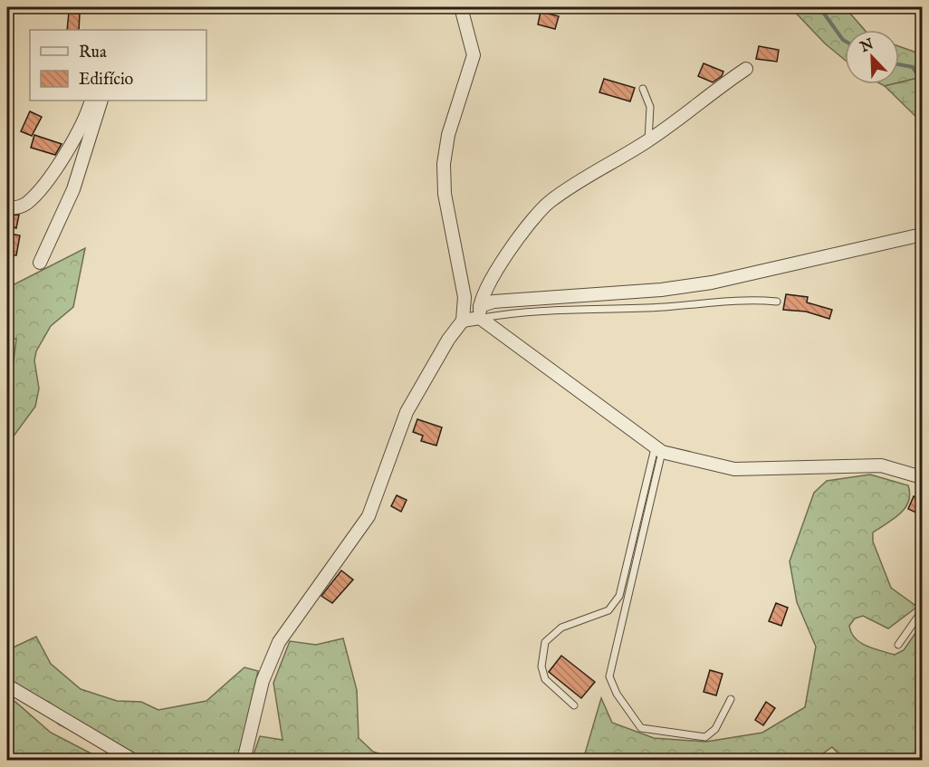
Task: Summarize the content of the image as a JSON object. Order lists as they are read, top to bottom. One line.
{"legend":["Rua","Edifício"],"north":"top left"}
